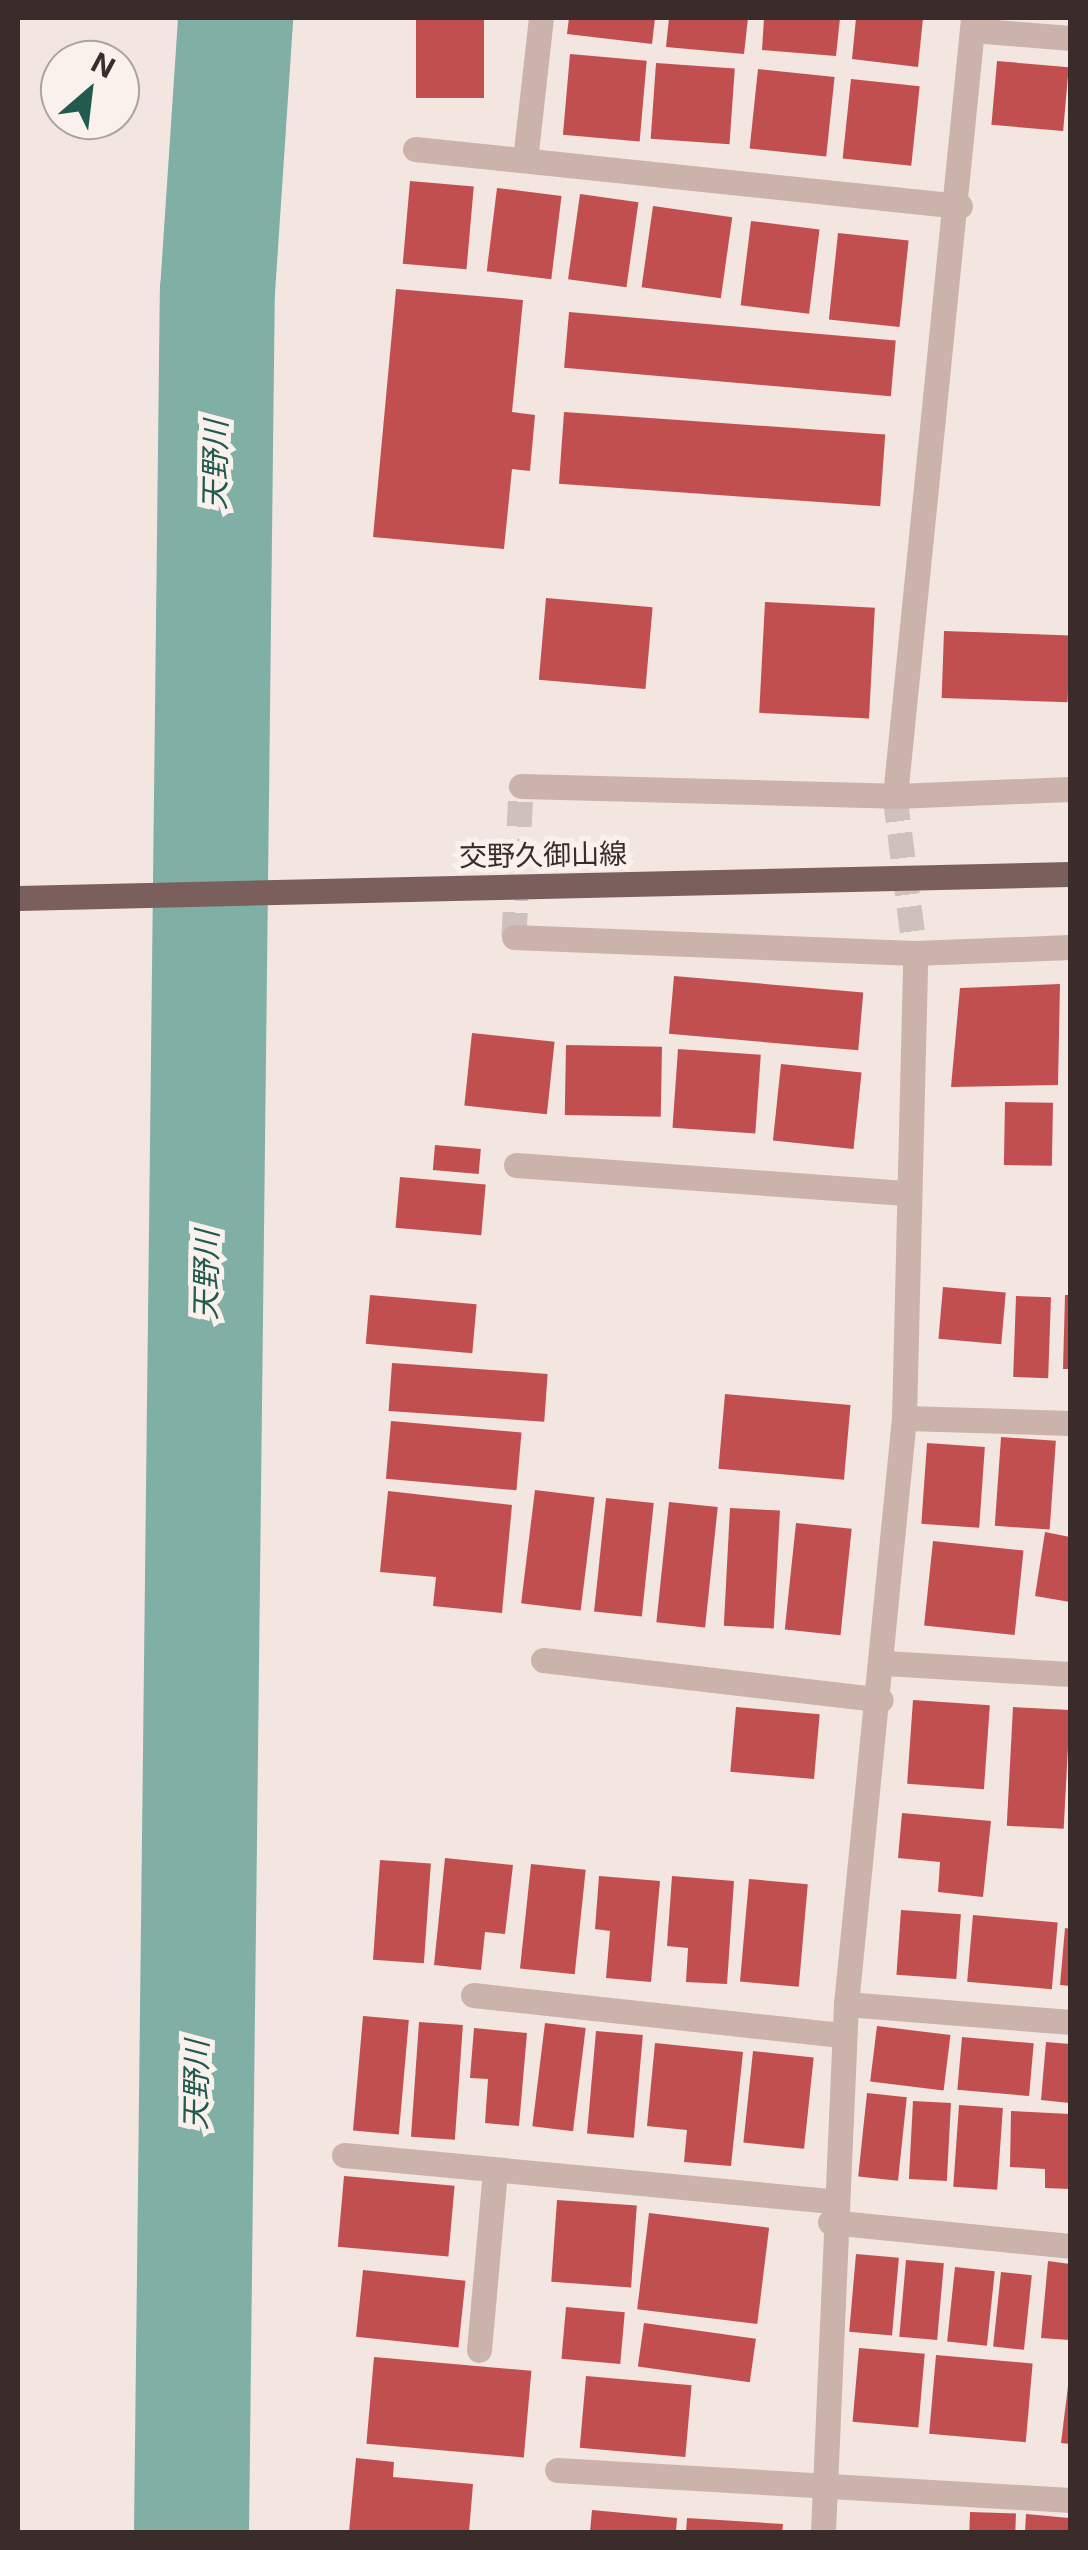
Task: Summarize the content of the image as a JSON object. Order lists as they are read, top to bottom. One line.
{"streets":{"main road":["交野久御山線"]},"water":["天野川"],"north":"top right"}
